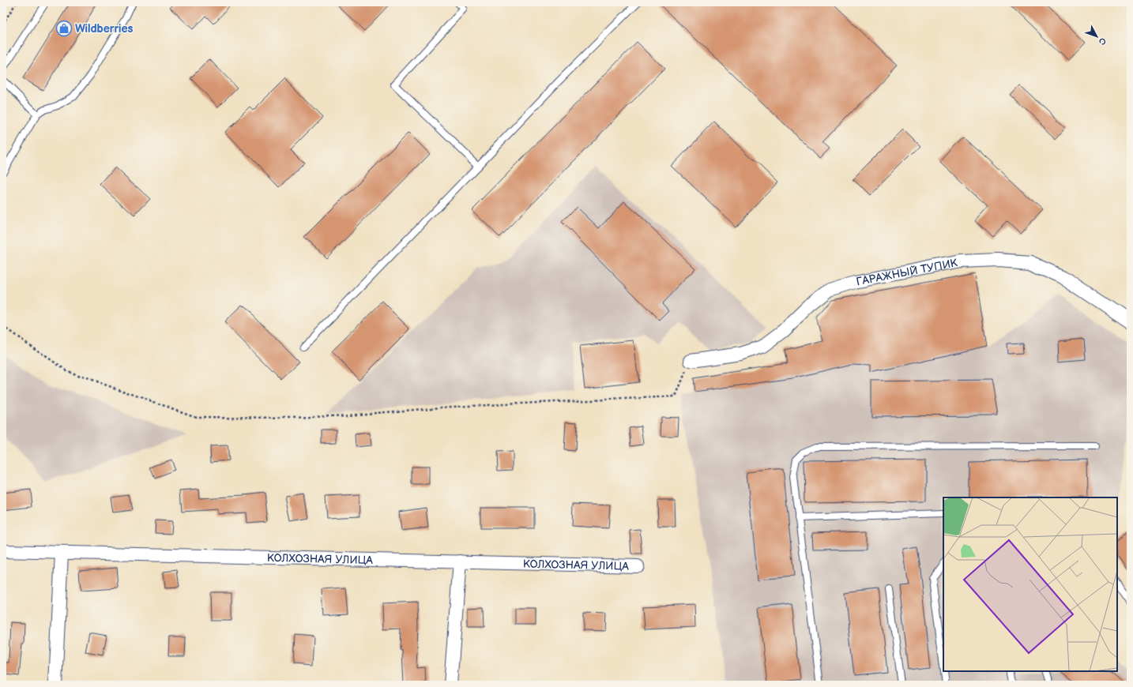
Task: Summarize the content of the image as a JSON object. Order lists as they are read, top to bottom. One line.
{"streets":{"street":["ГАРАЖНЫЙ ТУПИК","КОЛХОЗНАЯ УЛИЦА"]},"places":{"shop":["Wildberries"]},"north":"bottom right"}
